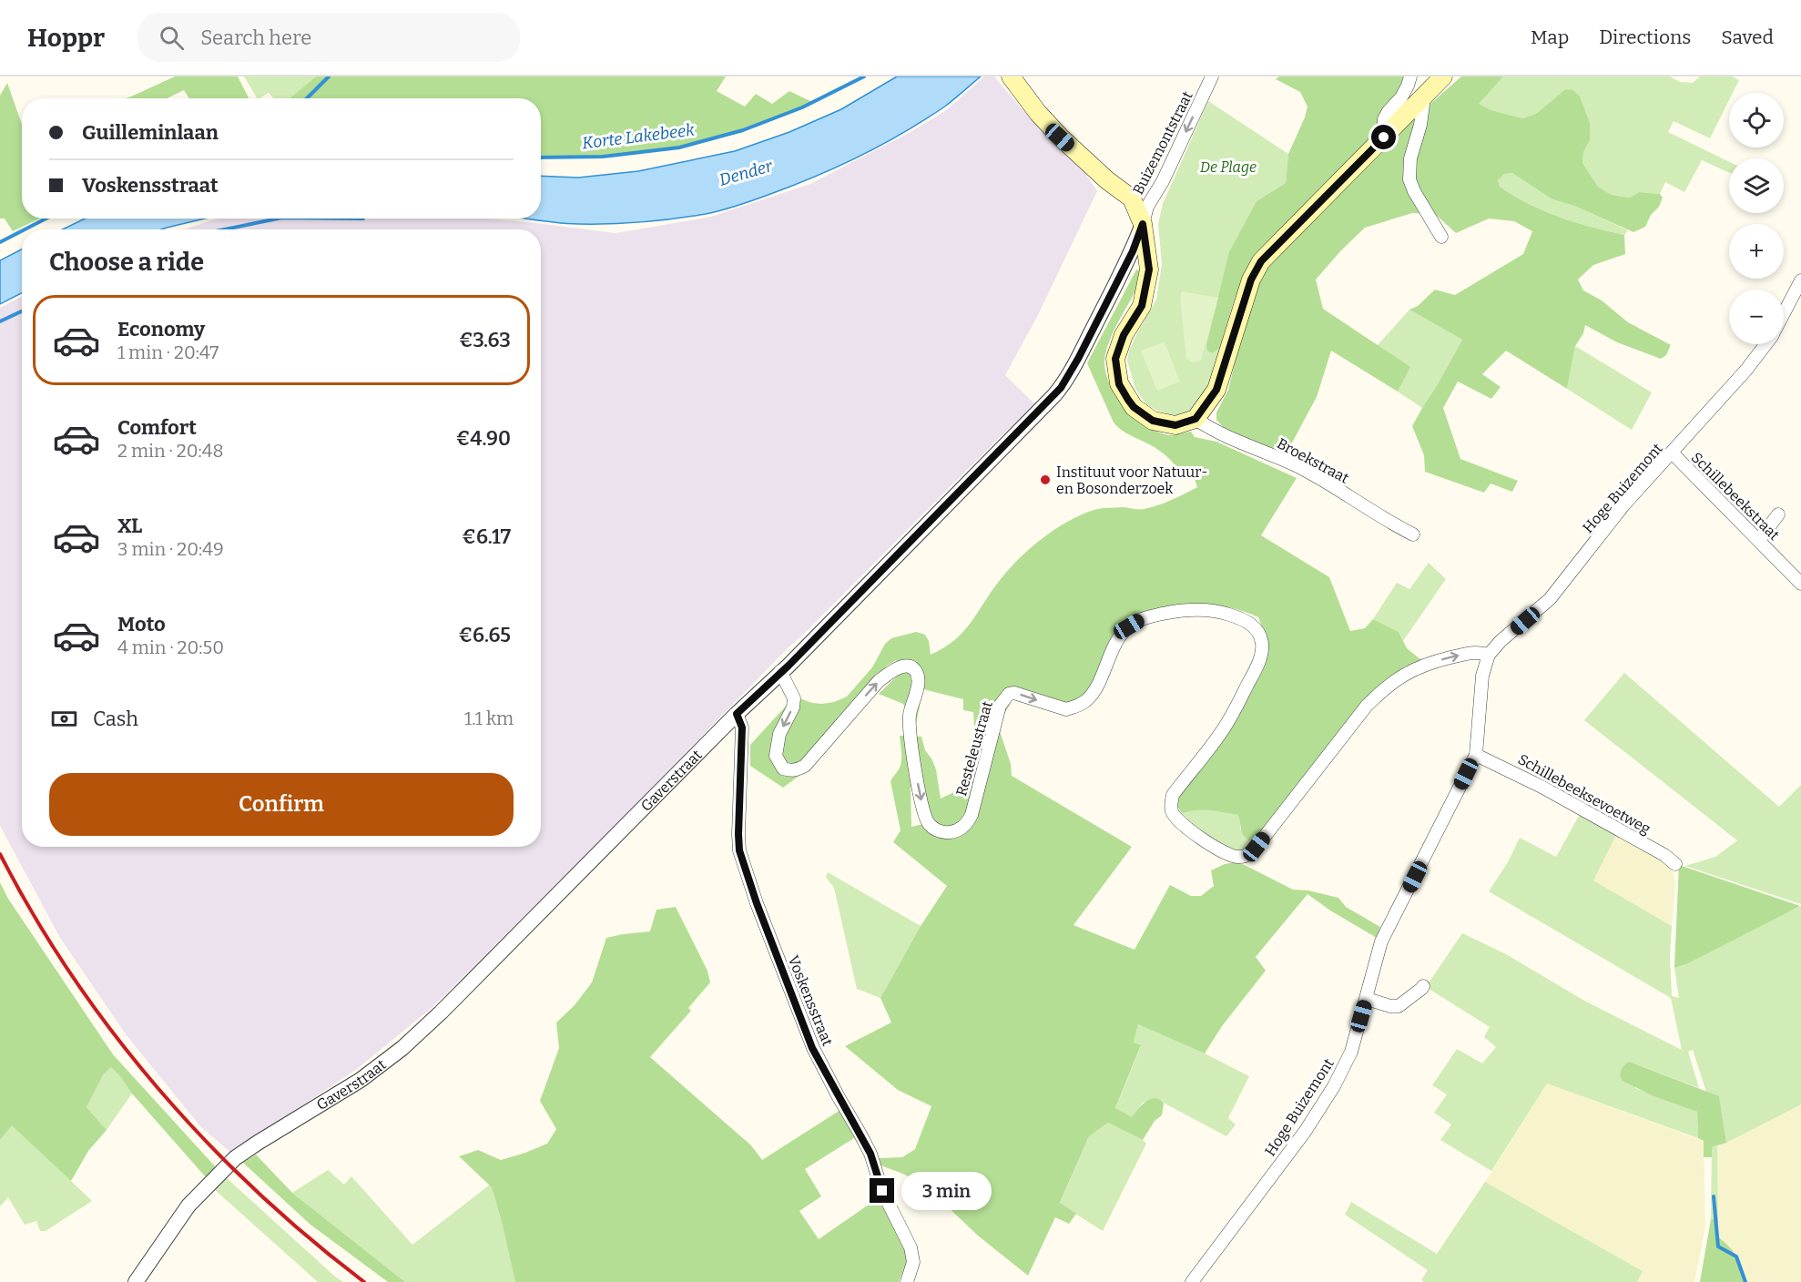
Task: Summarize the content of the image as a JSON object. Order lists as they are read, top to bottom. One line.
{"streets":{"street":["Buizemontstraat","Broekstraat","Hoge Buizemont","Schillebeekstraat","Resteleustraat","Gaverstraat","Schillebeeksevoetweg","Voskensstraat"]},"crossings":[["Buizemontstraat","Gaverstraat"],["Hoge Buizemont","Schillebeekstraat"],["Hoge Buizemont","Resteleustraat"],["Hoge Buizemont","Schillebeeksevoetweg"],["Resteleustraat","Gaverstraat"],["Gaverstraat","Voskensstraat"]],"one_way":["Buizemontstraat"],"water":["Korte Lakebeek","Dender"],"parks":["De Plage"],"places":["Instituut voor Natuur- en Bosonderzoek"],"page":{"header":"Hoppr","search":"Search here","nav":["Map","Directions","Saved"],"map_buttons":["+","−"],"banner":["Guilleminlaan","Voskensstraat"],"heading":"Choose a ride","list":[{"name":"Economy","note":"1 min · 20:47","value":"€3.63"},{"name":"Comfort","note":"2 min · 20:48","value":"€4.90"},{"name":"XL","note":"3 min · 20:49","value":"€6.17"},{"name":"Moto","note":"4 min · 20:50","value":"€6.65"}],"pay":["Cash","1.1 km"],"buttons":"Confirm","bubble":"3 min"}}
